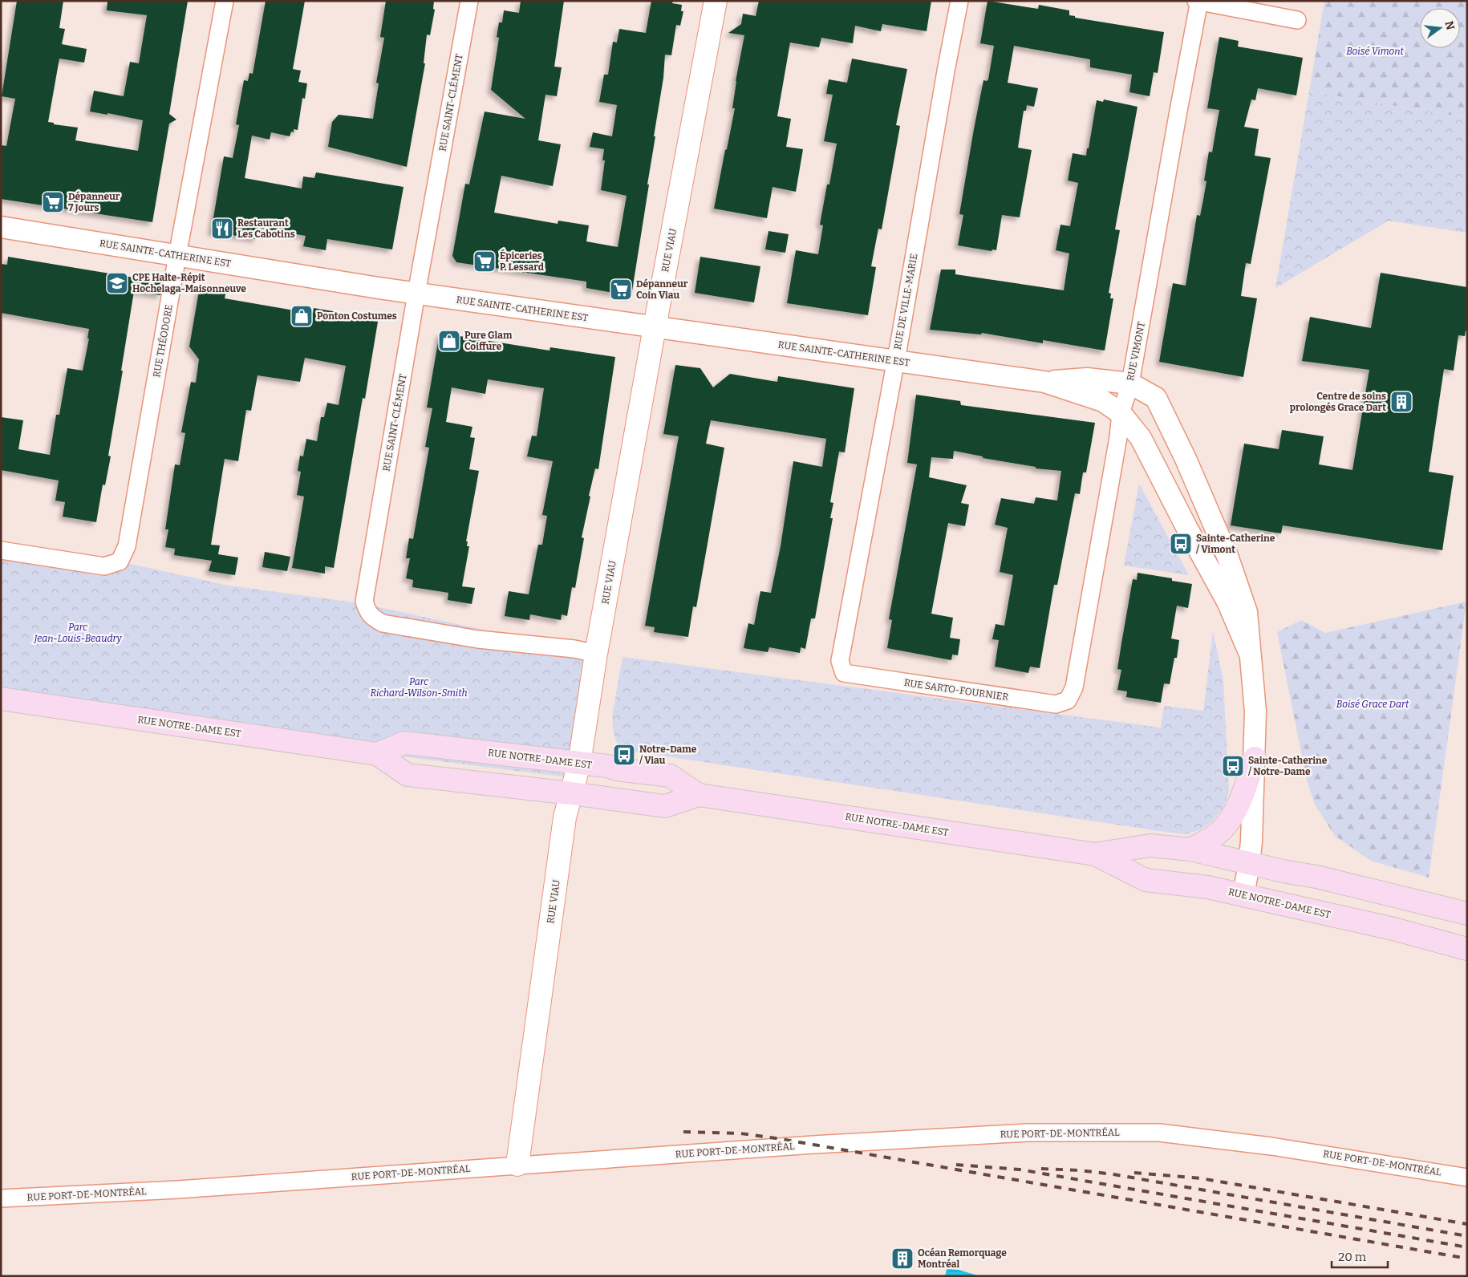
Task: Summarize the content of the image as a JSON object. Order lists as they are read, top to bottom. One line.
{"streets":{"main road":["RUE VIAU","RUE NOTRE-DAME EST"],"street":["RUE SAINT-CLÉMENT","RUE SAINTE-CATHERINE EST","RUE DE VILLE-MARIE","RUE THÉODORE","RUE VIMONT","RUE SARTO-FOURNIER","RUE PORT-DE-MONTRÉAL"]},"crossings":[["RUE SAINT-CLÉMENT","RUE VIAU"],["RUE SAINT-CLÉMENT","RUE SAINTE-CATHERINE EST"],["RUE VIAU","RUE SAINTE-CATHERINE EST"],["RUE VIAU","RUE NOTRE-DAME EST"],["RUE VIAU","RUE PORT-DE-MONTRÉAL"],["RUE SAINTE-CATHERINE EST","RUE DE VILLE-MARIE"],["RUE SAINTE-CATHERINE EST","RUE THÉODORE"],["RUE SAINTE-CATHERINE EST","RUE VIMONT"],["RUE SAINTE-CATHERINE EST","RUE NOTRE-DAME EST"],["RUE DE VILLE-MARIE","RUE SARTO-FOURNIER"],["RUE VIMONT","RUE SARTO-FOURNIER"]],"parks":["Boisé Vimont","Parc Jean-Louis-Beaudry","Parc Richard-Wilson-Smith","Boisé Grace Dart"],"places":{"supermarket":["Dépanneur 7 Jours","Épiceries P. Lessard","Dépanneur Coin Viau"],"restaurant":["Restaurant Les Cabotins"],"school or university":["CPE Halte-Répit Hochelaga-Maisonneuve"],"shop":["Ponton Costumes","Pure Glam Coiffure"],"building":["Centre de soins prolongés Grace Dart","Océan Remorquage Montréal"],"bus stop":["Sainte-Catherine / Vimont","Notre-Dame / Viau","Sainte-Catherine / Notre-Dame"]},"scale_bar":"20 m","north":"right"}
